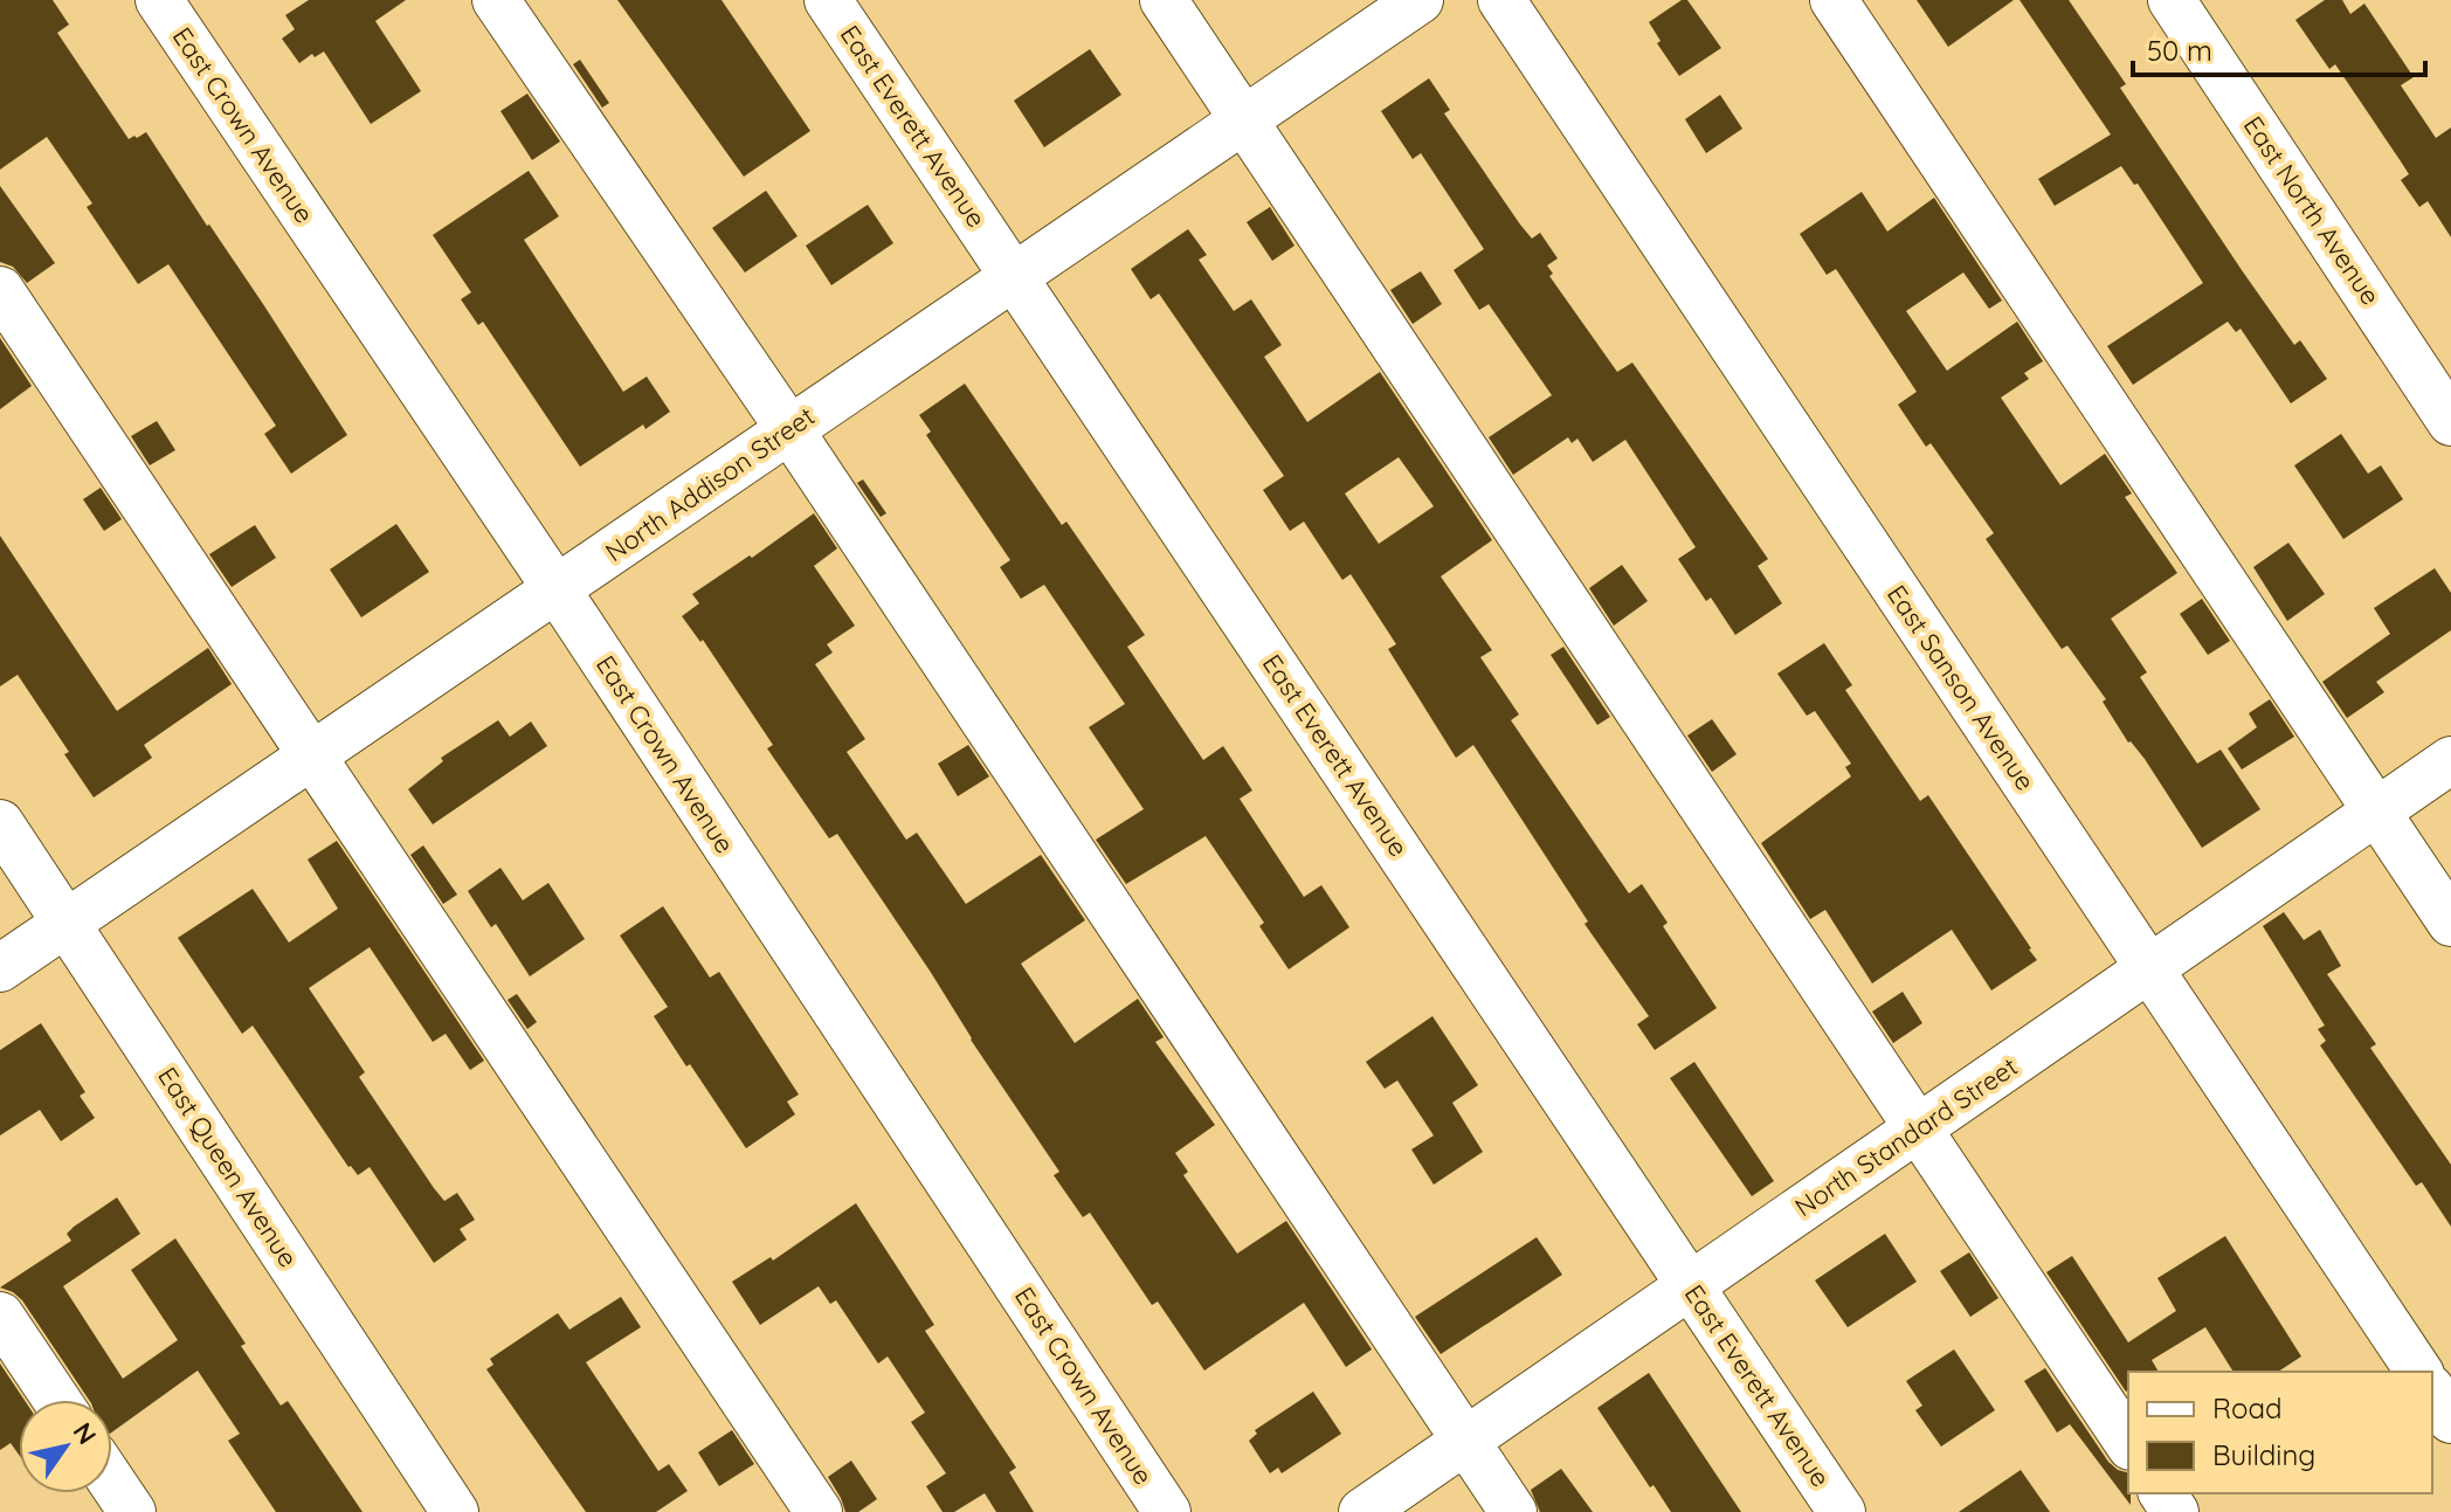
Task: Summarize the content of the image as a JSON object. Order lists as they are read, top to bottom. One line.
{"streets":{"street":["East Crown Avenue","East Everett Avenue","East North Avenue","North Addison Street","East Sanson Avenue","North Standard Street","East Queen Avenue"]},"crossings":[["East Crown Avenue","North Addison Street"],["East Everett Avenue","North Addison Street"],["East Everett Avenue","North Standard Street"],["North Addison Street","East Queen Avenue"],["East Sanson Avenue","North Standard Street"]],"legend":["Road","Building"],"scale_bar":"50 m","north":"top right"}
